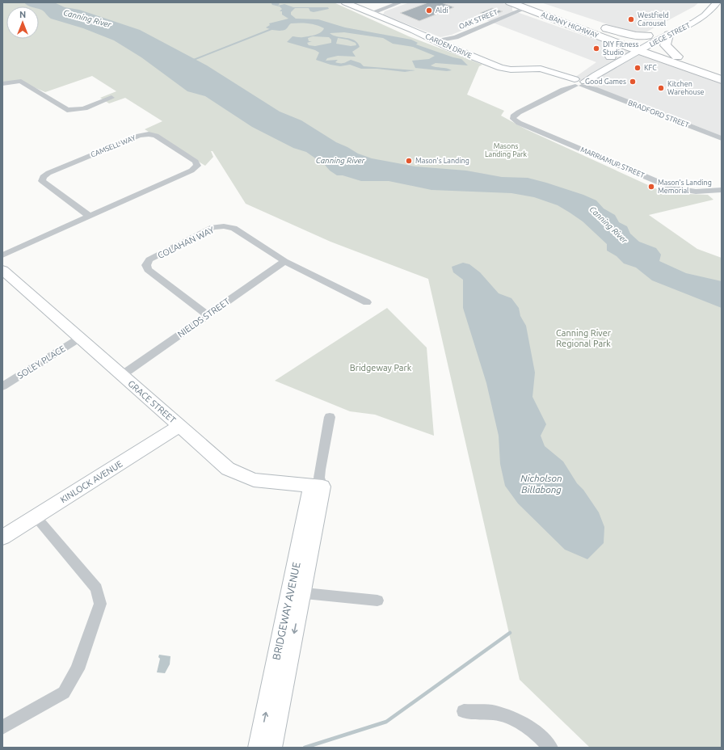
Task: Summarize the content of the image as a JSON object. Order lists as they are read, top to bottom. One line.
{"streets":{"highway":["ALBANY HIGHWAY"],"street":["OAK STREET","LIEGE STREET","CARDEN DRIVE","BRADFORD STREET","CAMSELL WAY","MARRIAMUP STREET","COLAHAN WAY","NIELDS STREET","SOLEY PLACE","GRACE STREET","KINLOCK AVENUE","BRIDGEWAY AVENUE"]},"crossings":[["OAK STREET","ALBANY HIGHWAY"],["OAK STREET","CARDEN DRIVE"],["ALBANY HIGHWAY","LIEGE STREET"],["LIEGE STREET","CARDEN DRIVE"],["LIEGE STREET","BRADFORD STREET"],["LIEGE STREET","MARRIAMUP STREET"],["CARDEN DRIVE","BRADFORD STREET"],["COLAHAN WAY","NIELDS STREET"],["NIELDS STREET","GRACE STREET"],["SOLEY PLACE","GRACE STREET"],["GRACE STREET","KINLOCK AVENUE"],["GRACE STREET","BRIDGEWAY AVENUE"]],"water":["Canning River","Nicholson Billabong"],"parks":["Masons Landing Park","Canning River Regional Park","Bridgeway Park"],"places":["Aldi","Westfield Carousel","DIY Fitness Studio","KFC","Good Games","Kitchen Warehouse","Mason's Landing","Mason's Landing Memorial"],"north":"top"}
